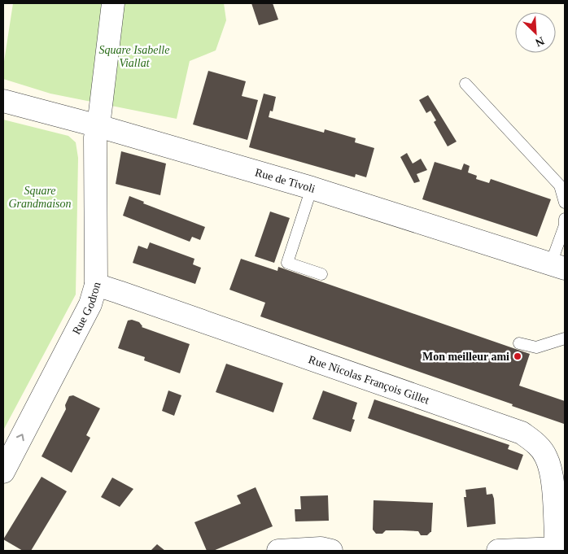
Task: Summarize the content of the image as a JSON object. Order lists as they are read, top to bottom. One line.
{"streets":{"street":["Rue de Tivoli","Rue Godron","Rue Nicolas François Gillet"]},"crossings":[["Rue de Tivoli","Rue Godron"],["Rue Godron","Rue Nicolas François Gillet"]],"one_way":["Rue Godron"],"parks":["Square Isabelle Viallat","Square Grandmaison"],"places":["Mon meilleur ami"],"north":"bottom right"}
